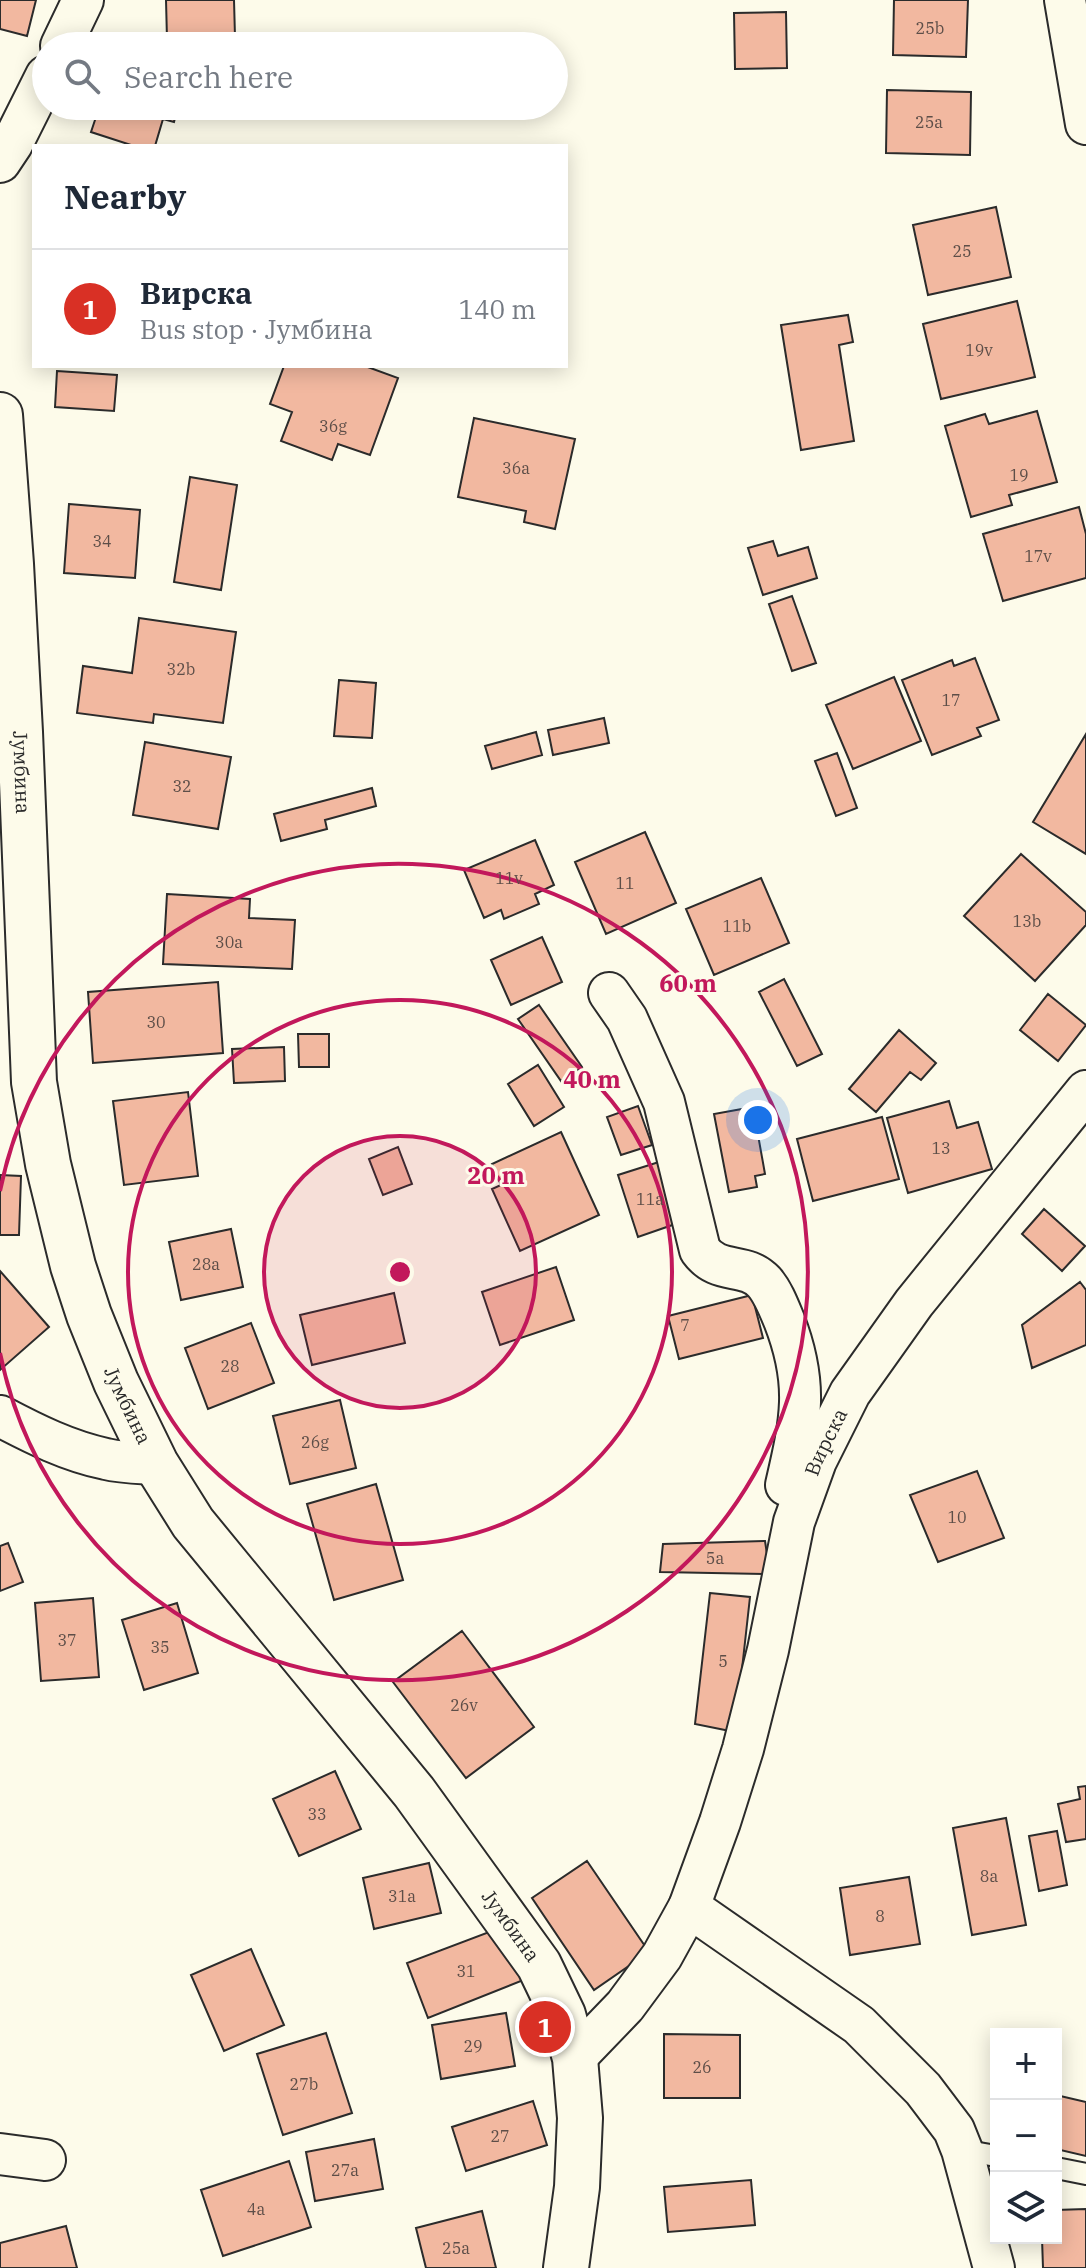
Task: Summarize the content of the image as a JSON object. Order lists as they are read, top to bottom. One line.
{"streets":{"street":["Јумбина","Вирска"]},"crossings":[["Јумбина","Вирска"]],"house_numbers":["25b","25a","25","19v","36g","36a","19","34","17v","32b","17","32","11v","11","13b","11b","30a","30","13","11a","28a","7","28","26g","10","5a","37","35","5","26v","33","8a","31a","8","31","29","26","27b","27","27a","4a","25a"],"page":{"search":"Search here","heading":"Nearby","list":[{"mark":"1","name":"Вирска","note":"Bus stop · Јумбина","value":"140 m"}],"pins":"1","map_buttons":["+","−"]},"rings":["60 m","40 m","20 m"]}
